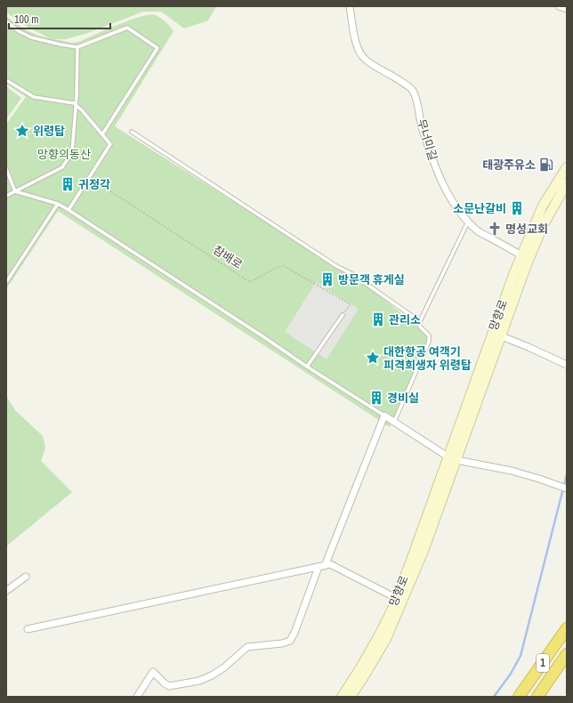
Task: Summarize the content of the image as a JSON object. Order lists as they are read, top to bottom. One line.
{"streets":{"highway":["1"],"main road":["망향로"],"street":["무너미길"],"path":["참배로"]},"crossings":[["무너미길","망향로"]],"parks":["망향의동산"],"places":{"place":["위령탑","대한항공 여객기 피격희생자 위령탑"],"fuel station":["태광주유소"],"building":["귀정각","소문난갈비","방문객 휴게실","관리소","경비실"],"church":["명성교회"]},"scale_bar":"100 m"}
